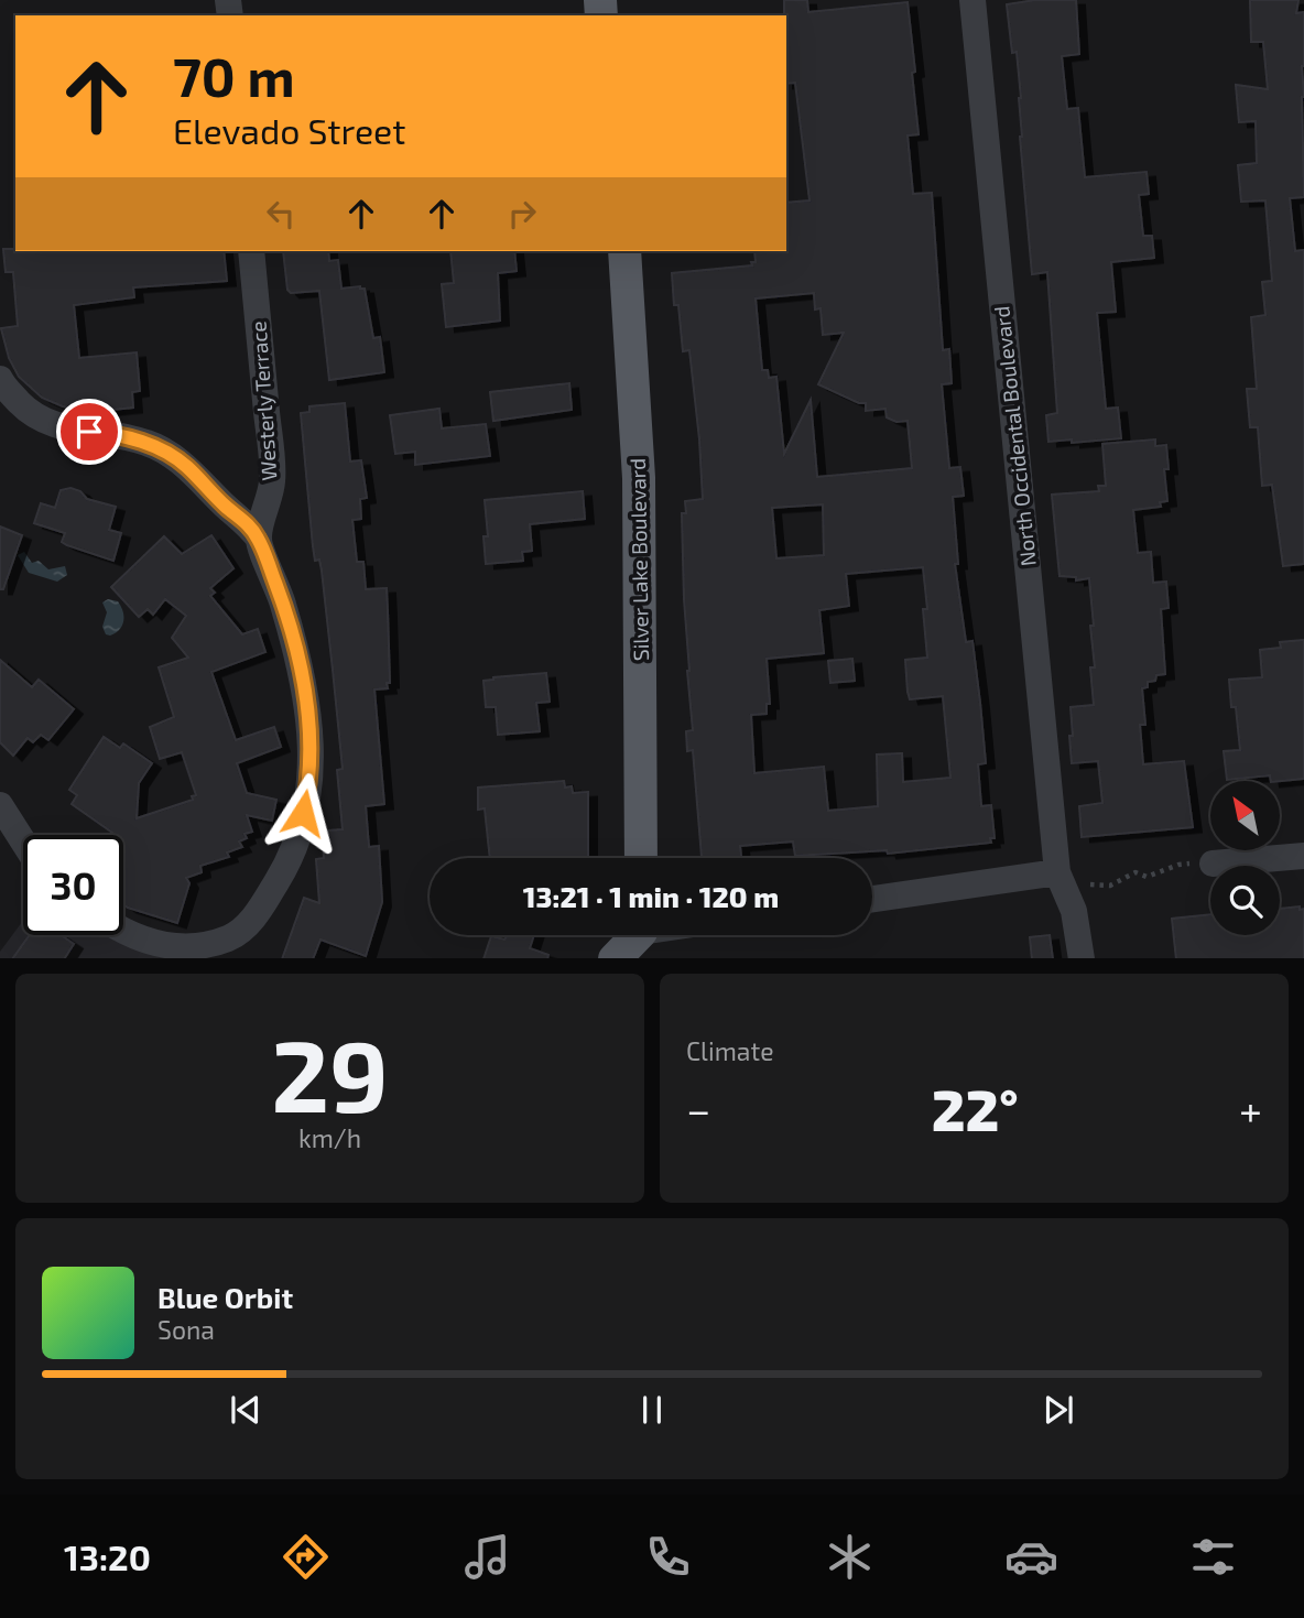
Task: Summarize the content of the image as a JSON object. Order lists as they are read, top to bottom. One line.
{"streets":{"main road":["Silver Lake Boulevard"],"street":["Westerly Terrace","North Occidental Boulevard"]},"north":"top left","page":{"turn":["70 m","Elevado Street"],"limit":"30","trip":"13:21 · 1 min · 120 m","tile":[["29","km/h"],"Climate"],"heat":["−","22°","+"],"song":["Blue Orbit","Sona"],"tabs":"13:20"}}
